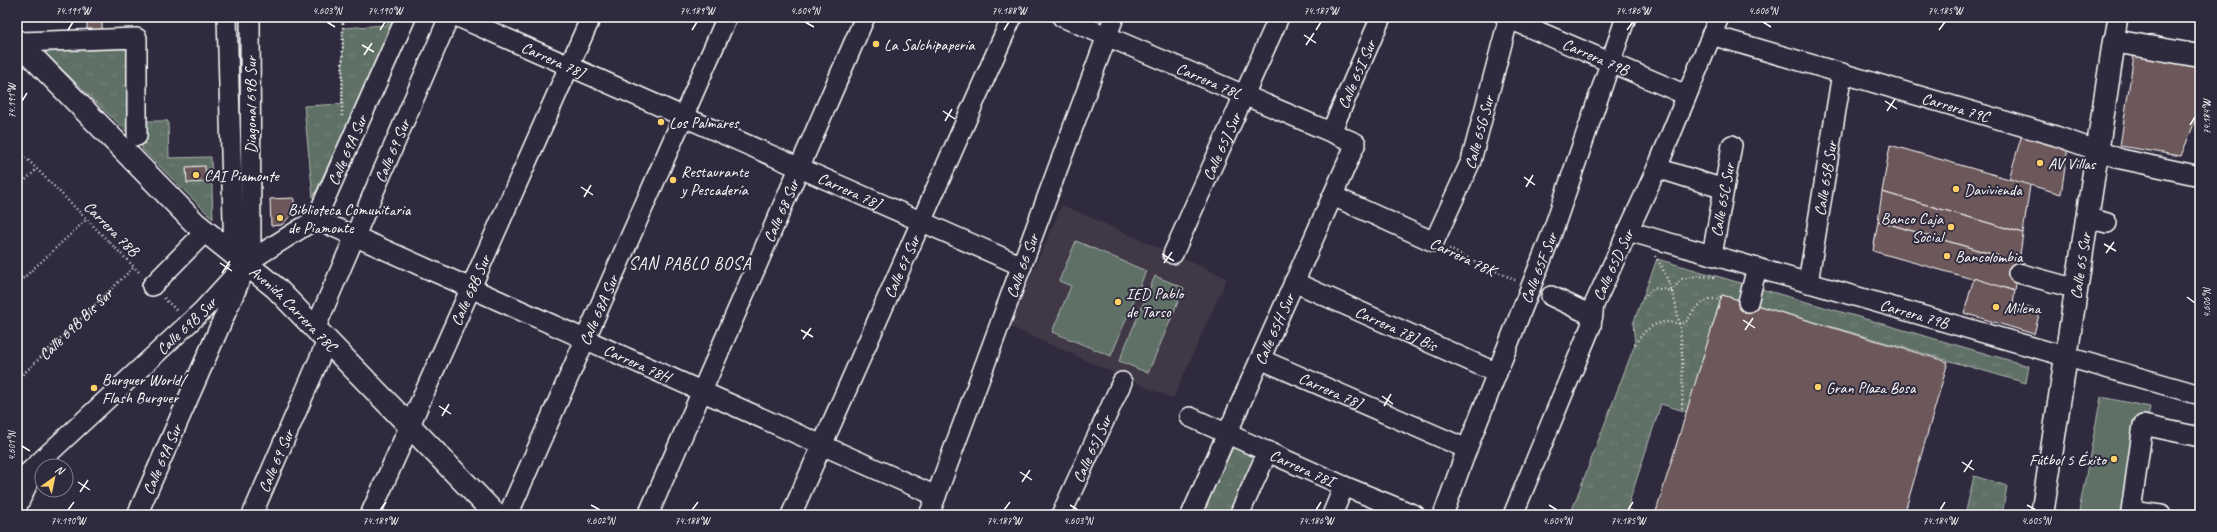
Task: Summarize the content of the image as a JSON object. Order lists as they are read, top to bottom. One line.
{"streets":{"main road":["Calle 65 Sur","Avenida Carrera 78C"],"street":["Carrera 79B","Carrera 78J","Calle 65I Sur","Carrera 78L","Diagonal 69B Sur","Carrera 79C","Calle 65G Sur","Calle 65J Sur","Calle 69A Sur","Calle 69 Sur","Calle 65B Sur","Calle 65C Sur","Calle 68 Sur","Carrera 78K","Calle 65D Sur","Calle 67 Sur","Calle 66 Sur","Calle 65F Sur","Calle 68B Sur","Calle 68A Sur","Calle 69B Sur","Carrera 78J Bis","Calle 65H Sur","Carrera 78H","Carrera 78I"],"path":["Carrera 78B","Calle 69B Bis Sur"]},"crossings":[["Carrera 79B","Calle 65G Sur"],["Carrera 79B","Calle 65B Sur"],["Carrera 79B","Calle 65C Sur"],["Carrera 79B","Calle 65D Sur"],["Carrera 79B","Calle 65 Sur"],["Carrera 79B","Calle 65F Sur"],["Carrera 78J","Calle 68 Sur"],["Carrera 78J","Calle 67 Sur"],["Carrera 78J","Calle 66 Sur"],["Carrera 78J","Calle 65F Sur"],["Carrera 78J","Calle 68B Sur"],["Carrera 78J","Calle 68A Sur"],["Carrera 78J","Calle 65H Sur"],["Calle 65I Sur","Carrera 78L"],["Carrera 78L","Calle 65J Sur"],["Carrera 78L","Calle 66 Sur"],["Carrera 78L","Calle 65H Sur"],["Diagonal 69B Sur","Calle 69A Sur"],["Diagonal 69B Sur","Avenida Carrera 78C"],["Diagonal 69B Sur","Calle 69B Sur"],["Carrera 79C","Calle 65B Sur"],["Carrera 79C","Calle 65D Sur"],["Carrera 79C","Calle 65 Sur"],["Calle 65G Sur","Carrera 78K"],["Calle 69A Sur","Avenida Carrera 78C"],["Calle 69A Sur","Calle 69B Sur"],["Calle 69A Sur","Carrera 78H"],["Calle 69 Sur","Avenida Carrera 78C"],["Calle 69 Sur","Carrera 78H"],["Calle 68 Sur","Carrera 78H"],["Carrera 78B","Calle 69B Bis Sur"],["Carrera 78B","Calle 69B Sur"],["Carrera 78K","Calle 65F Sur"],["Carrera 78K","Calle 65H Sur"],["Calle 67 Sur","Carrera 78H"],["Calle 66 Sur","Carrera 78H"],["Calle 65F Sur","Carrera 78J Bis"],["Calle 68B Sur","Avenida Carrera 78C"],["Calle 68B Sur","Carrera 78H"],["Avenida Carrera 78C","Calle 69B Sur"],["Calle 68A Sur","Carrera 78H"],["Carrera 78J Bis","Calle 65H Sur"],["Calle 65H Sur","Carrera 78I"]],"districts":["SAN PABLO BOSA"],"places":["La Salchipapería","Los Palmares","AV Villas","CAI Piamonte","Restaurante y Pescadería","Davivienda","Biblioteca Comunitaria de Piamonte","Banco Caja Social","Bancolombia","IED Pablo de Tarso","Milena","Gran Plaza Bosa","Burguer World/ Flash Burguer","Fútbol 5 Éxito"],"north":"top right","coordinates":["74.191°W","4.603°N","74.190°W","74.189°W","4.604°N","74.188°W","74.187°W","74.186°W","4.606°N","74.185°W","74.184°W","4.601°N","4.602°N","4.605°N"]}
